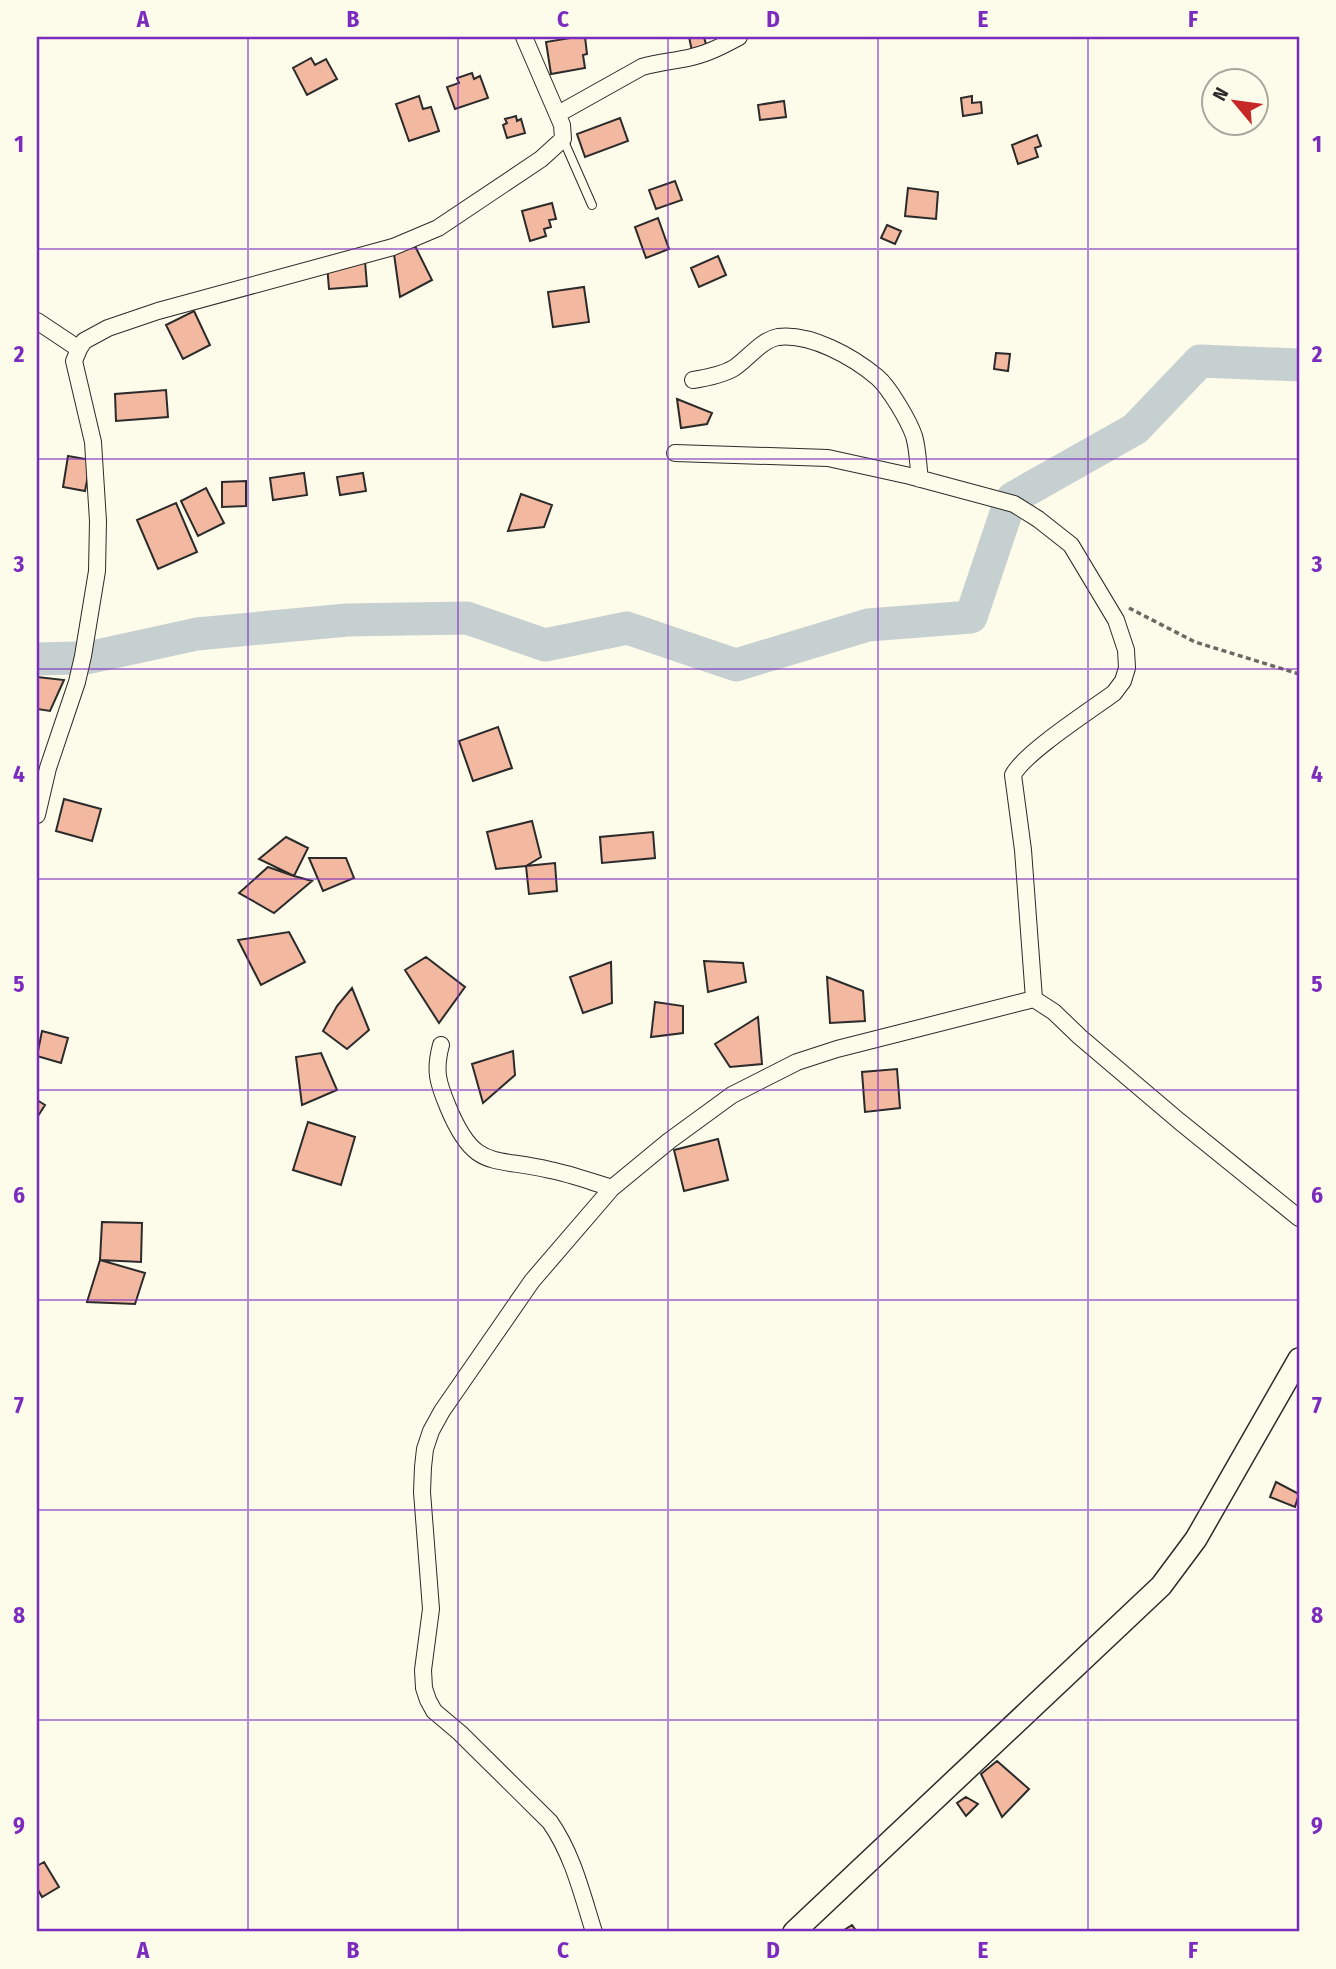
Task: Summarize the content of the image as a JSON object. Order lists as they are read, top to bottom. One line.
{"north":"top left","grid":{"columns":["A","B","C","D","E","F"],"rows":["1","2","3","4","5","6","7","8","9"]}}
